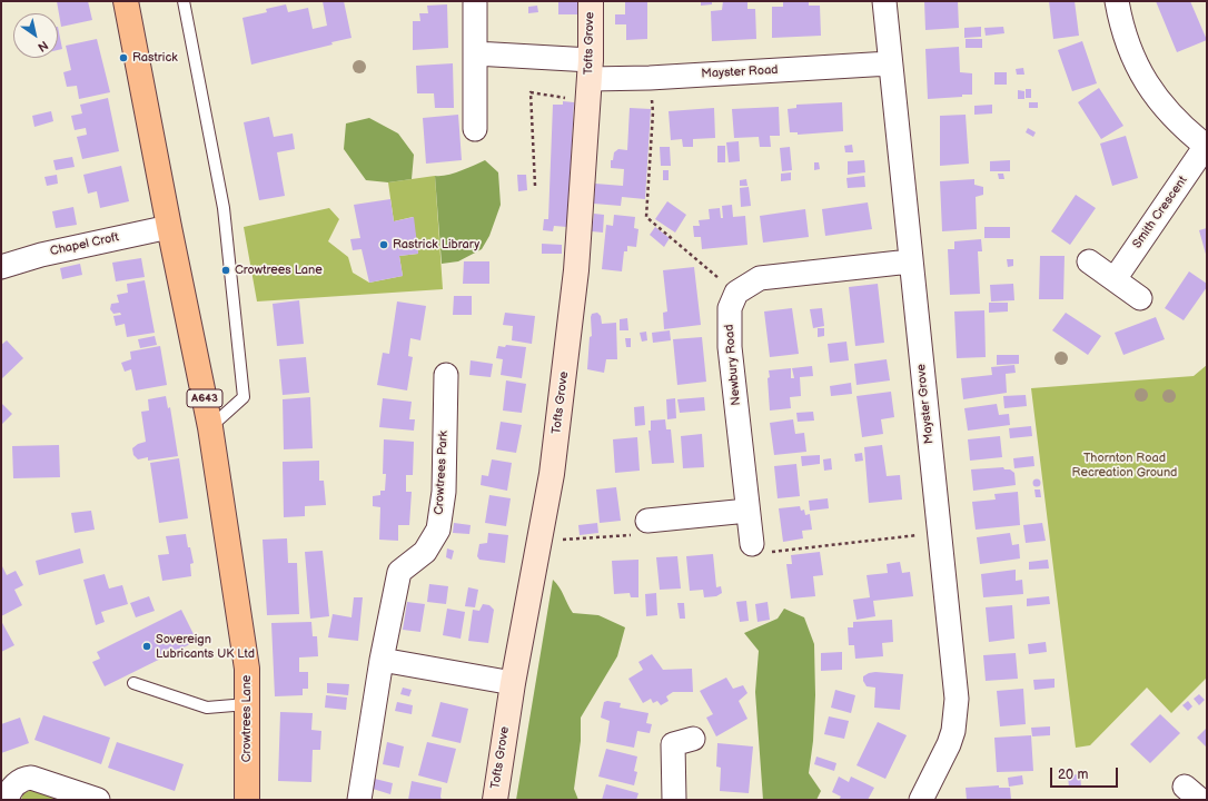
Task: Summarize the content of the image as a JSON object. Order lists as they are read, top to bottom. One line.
{"streets":{"main road":["A643","Crowtrees Lane"],"street":["Tofts Grove","Mayster Road","Smith Crescent","Chapel Croft","Newbury Road","Mayster Grove","Crowtrees Park"]},"crossings":[["Tofts Grove","Mayster Road"],["Mayster Road","Mayster Grove"],["Chapel Croft","Crowtrees Lane"]],"parks":["Thornton Road Recreation Ground"],"places":["Rastrick","Rastrick Library","Crowtrees Lane","Sovereign Lubricants UK Ltd"],"scale_bar":"20 m","north":"bottom right"}
